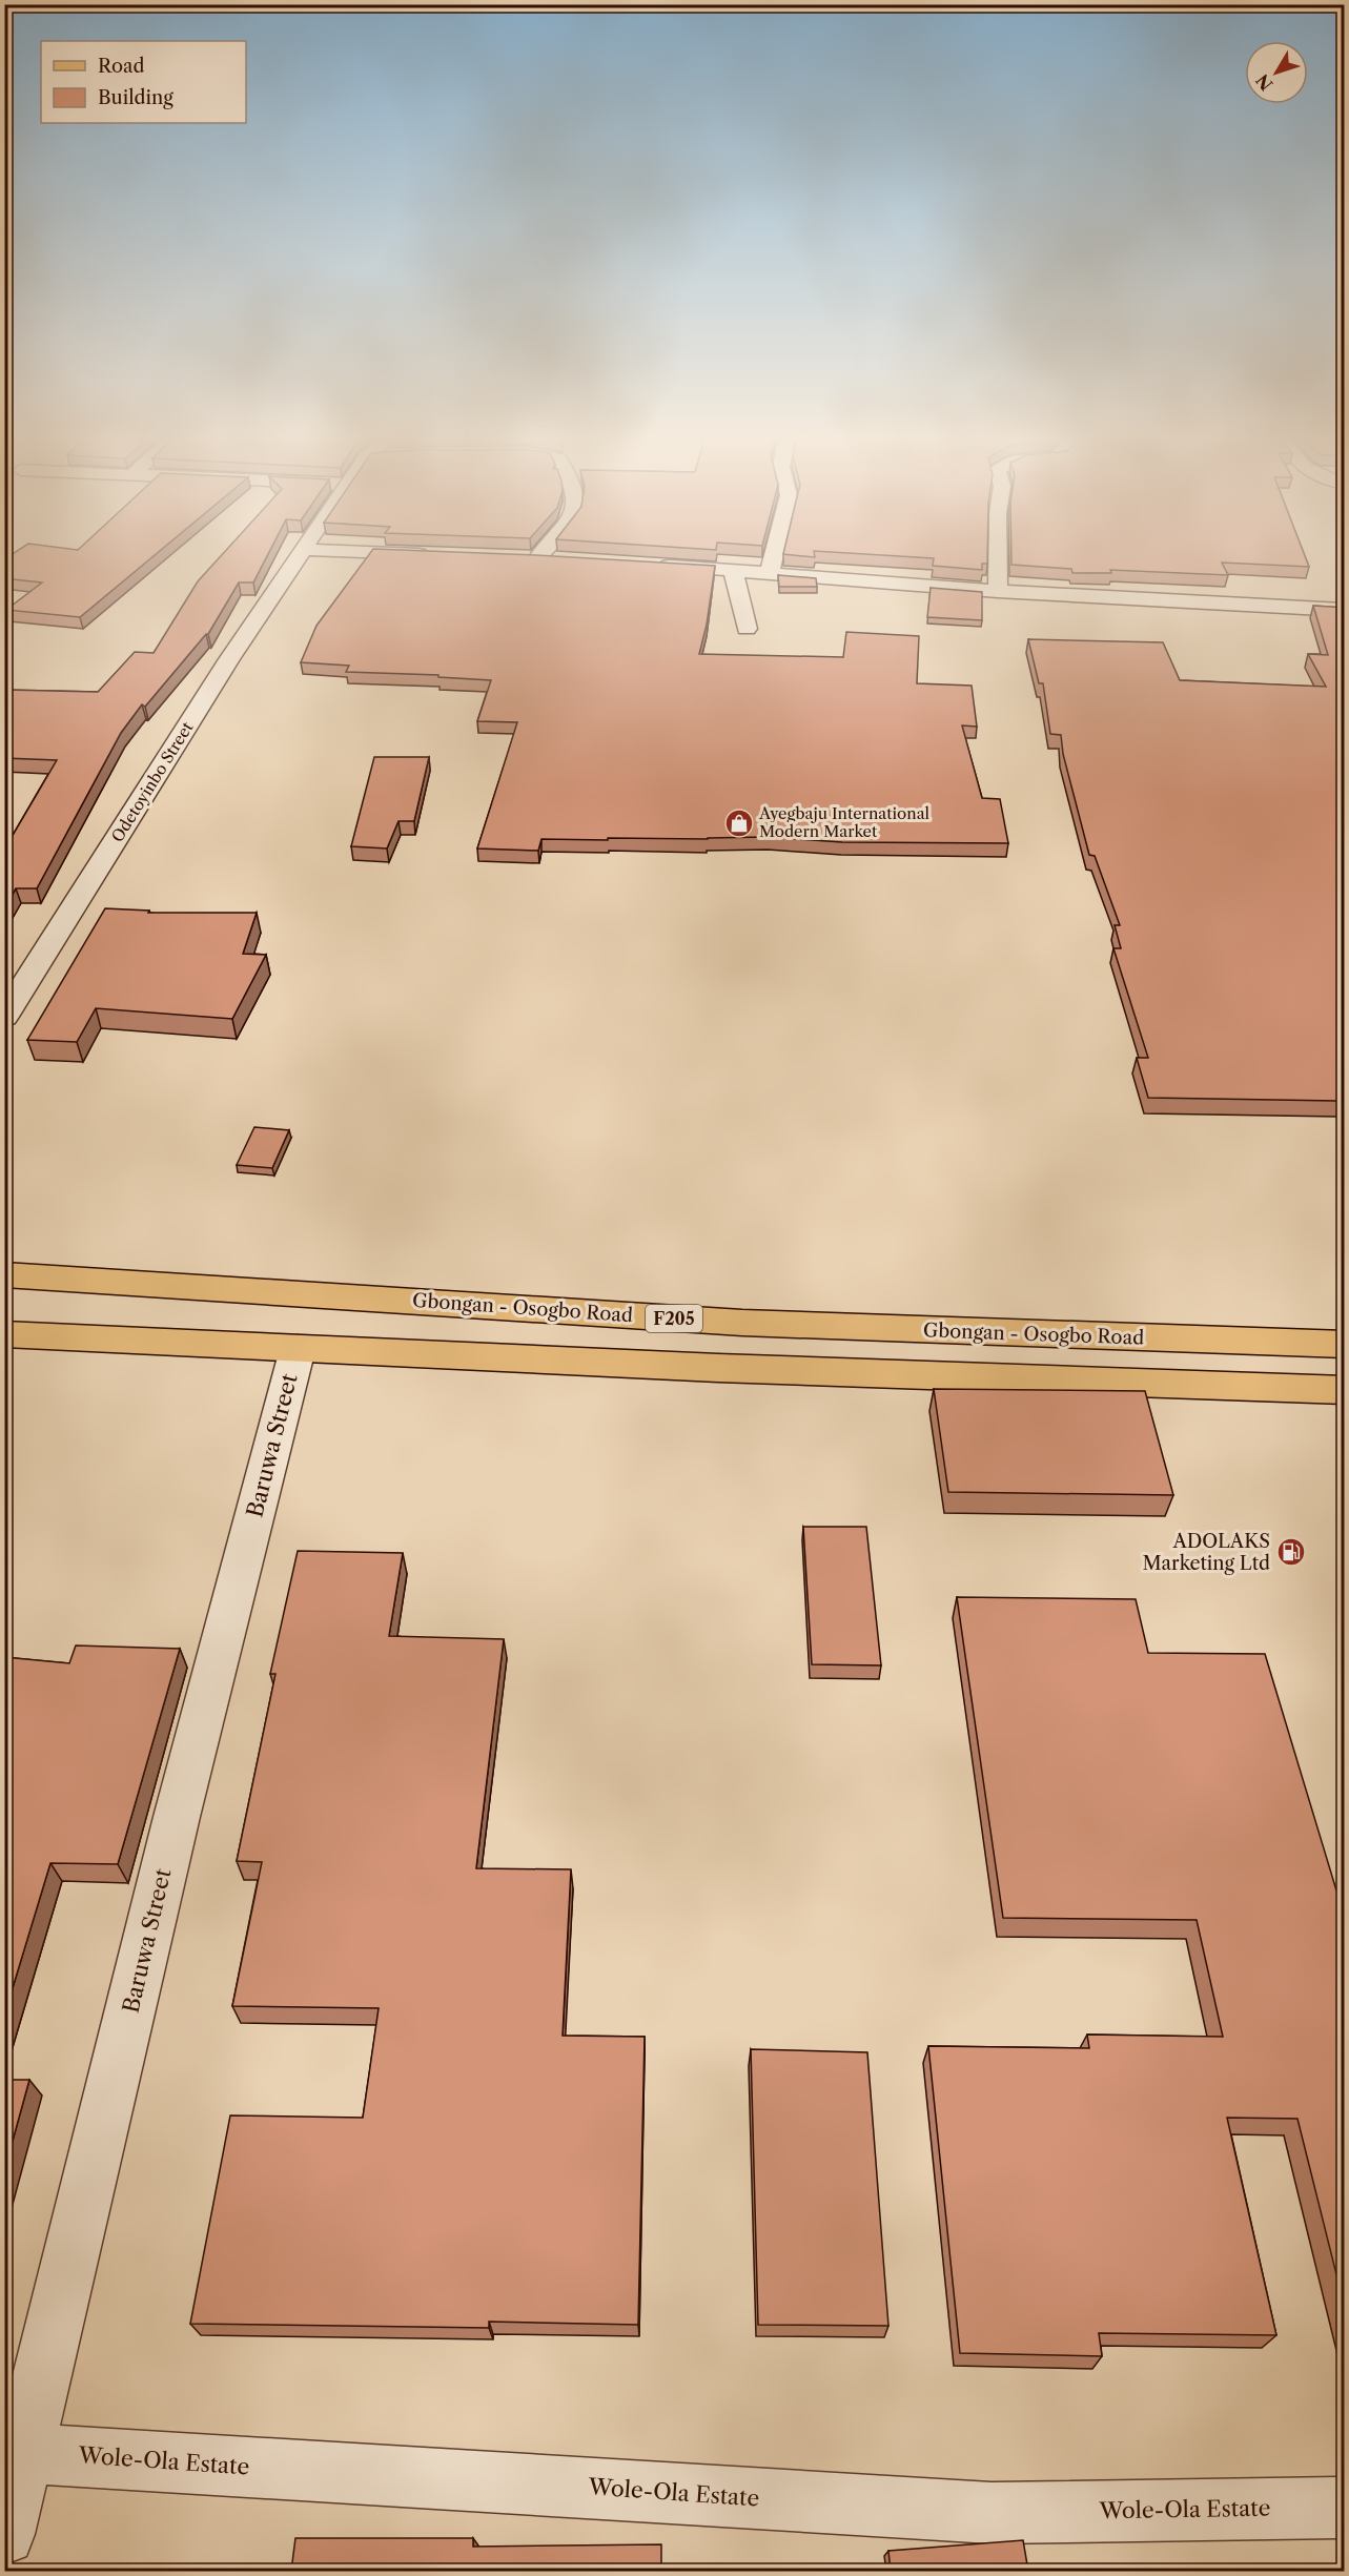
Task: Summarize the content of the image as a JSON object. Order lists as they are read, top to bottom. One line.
{"streets":{"main road":["Gbongan - Osogbo Road","F205"],"street":["Odetoyinbo Street","Baruwa Street","Wole-Ola Estate"]},"crossings":[["Baruwa Street","Wole-Ola Estate"]],"places":{"shop":["Ayegbaju International Modern Market"],"fuel station":["ADOLAKS Marketing Ltd"]},"legend":["Road","Building"],"north":"bottom left"}
